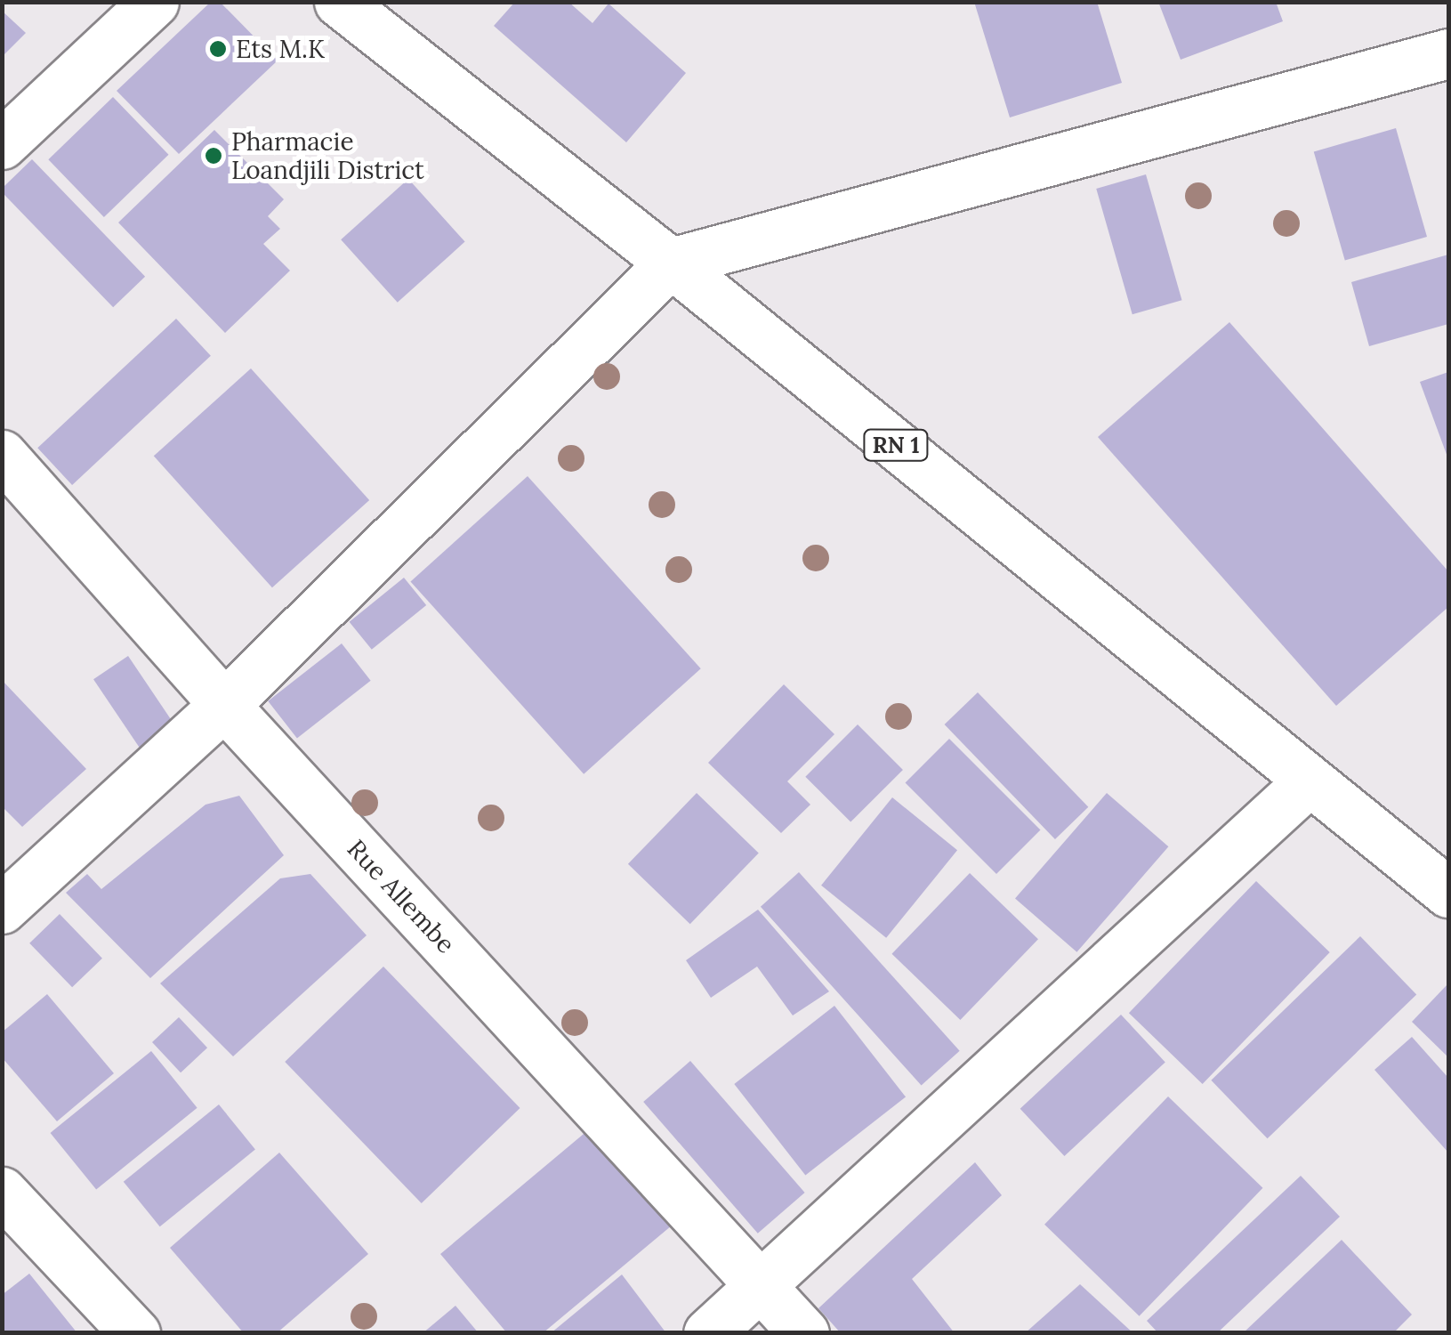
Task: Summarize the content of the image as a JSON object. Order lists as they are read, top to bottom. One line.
{"streets":{"main road":["RN 1","Rue Allembe"]},"places":["Ets M.K","Pharmacie Loandjili District"]}
